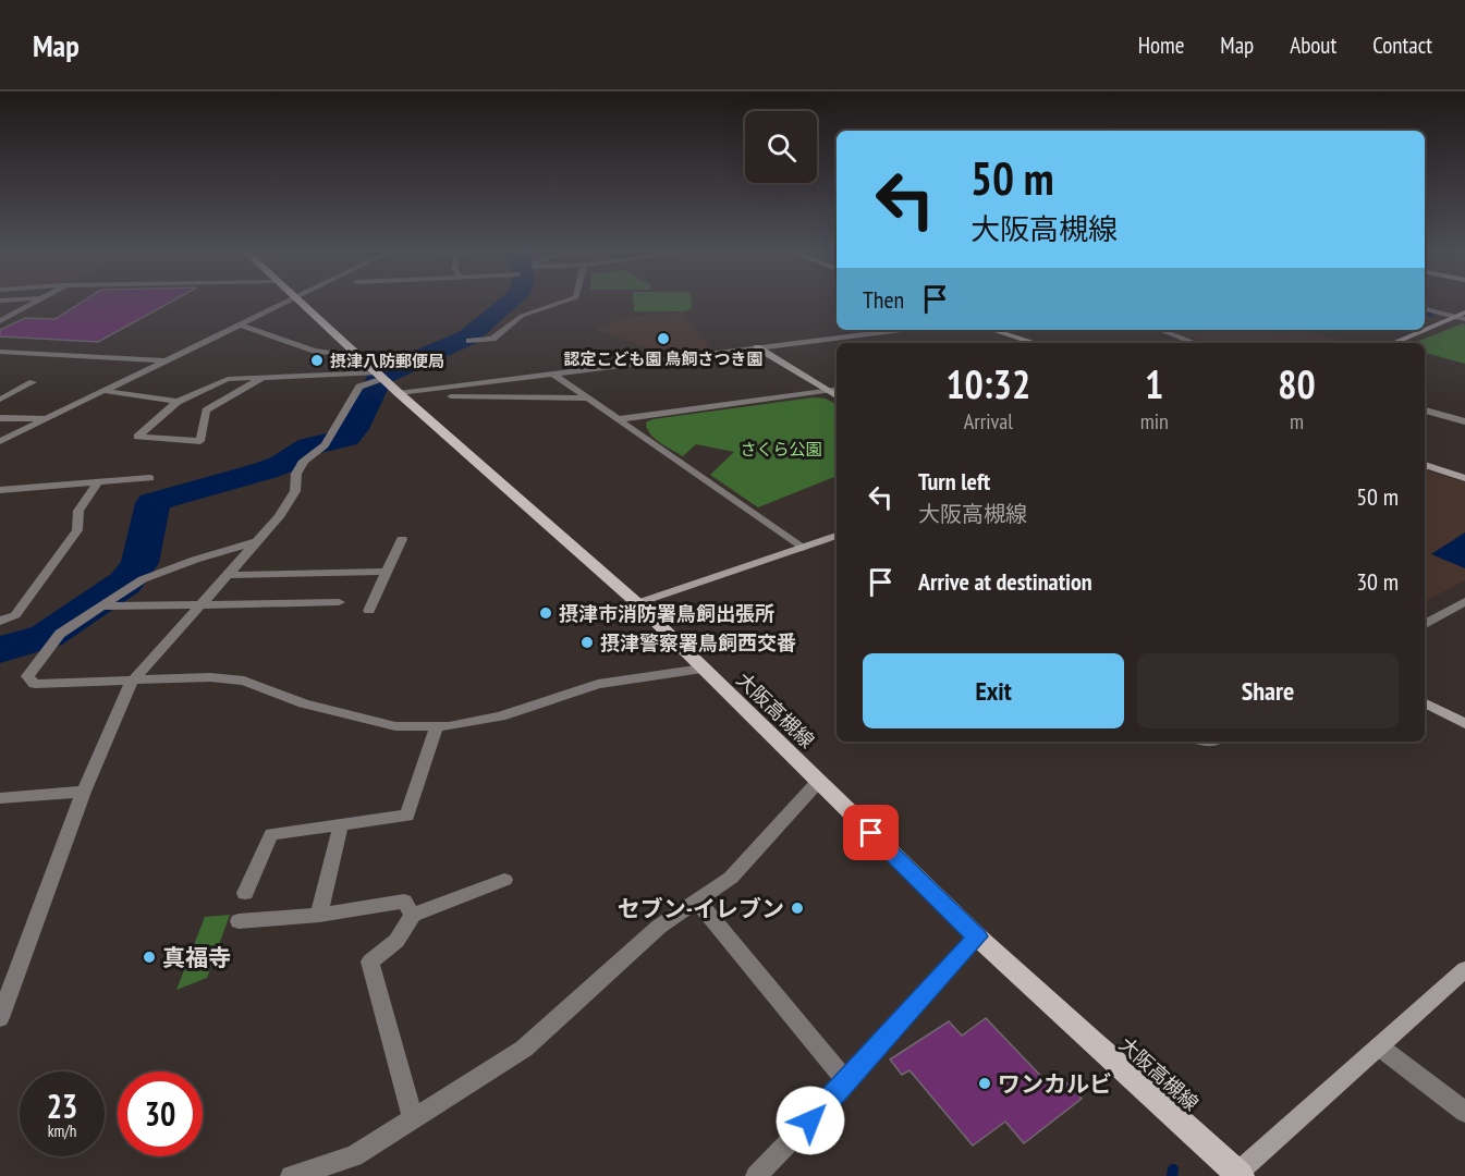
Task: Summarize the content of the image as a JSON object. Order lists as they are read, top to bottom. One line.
{"streets":{"main road":["大阪高槻線"]},"parks":["さくら公園"],"places":["認定こども園 鳥飼さつき園","摂津八防郵便局","摂津市消防署鳥飼出張所","摂津警察署鳥飼西交番","セブン-イレブン","真福寺","ワンカルビ"],"page":{"header":"Map","nav":["Home","Map","About","Contact"],"turn":["50 m","大阪高槻線"],"then":"Then","eta":["10:32","Arrival","1","min","80","m"],"list":[{"name":"Turn left","note":"大阪高槻線","value":"50 m"},{"name":"Arrive at destination","value":"30 m"}],"buttons":["Exit","Share"],"speed":"23 km/h","limit":"30"}}
